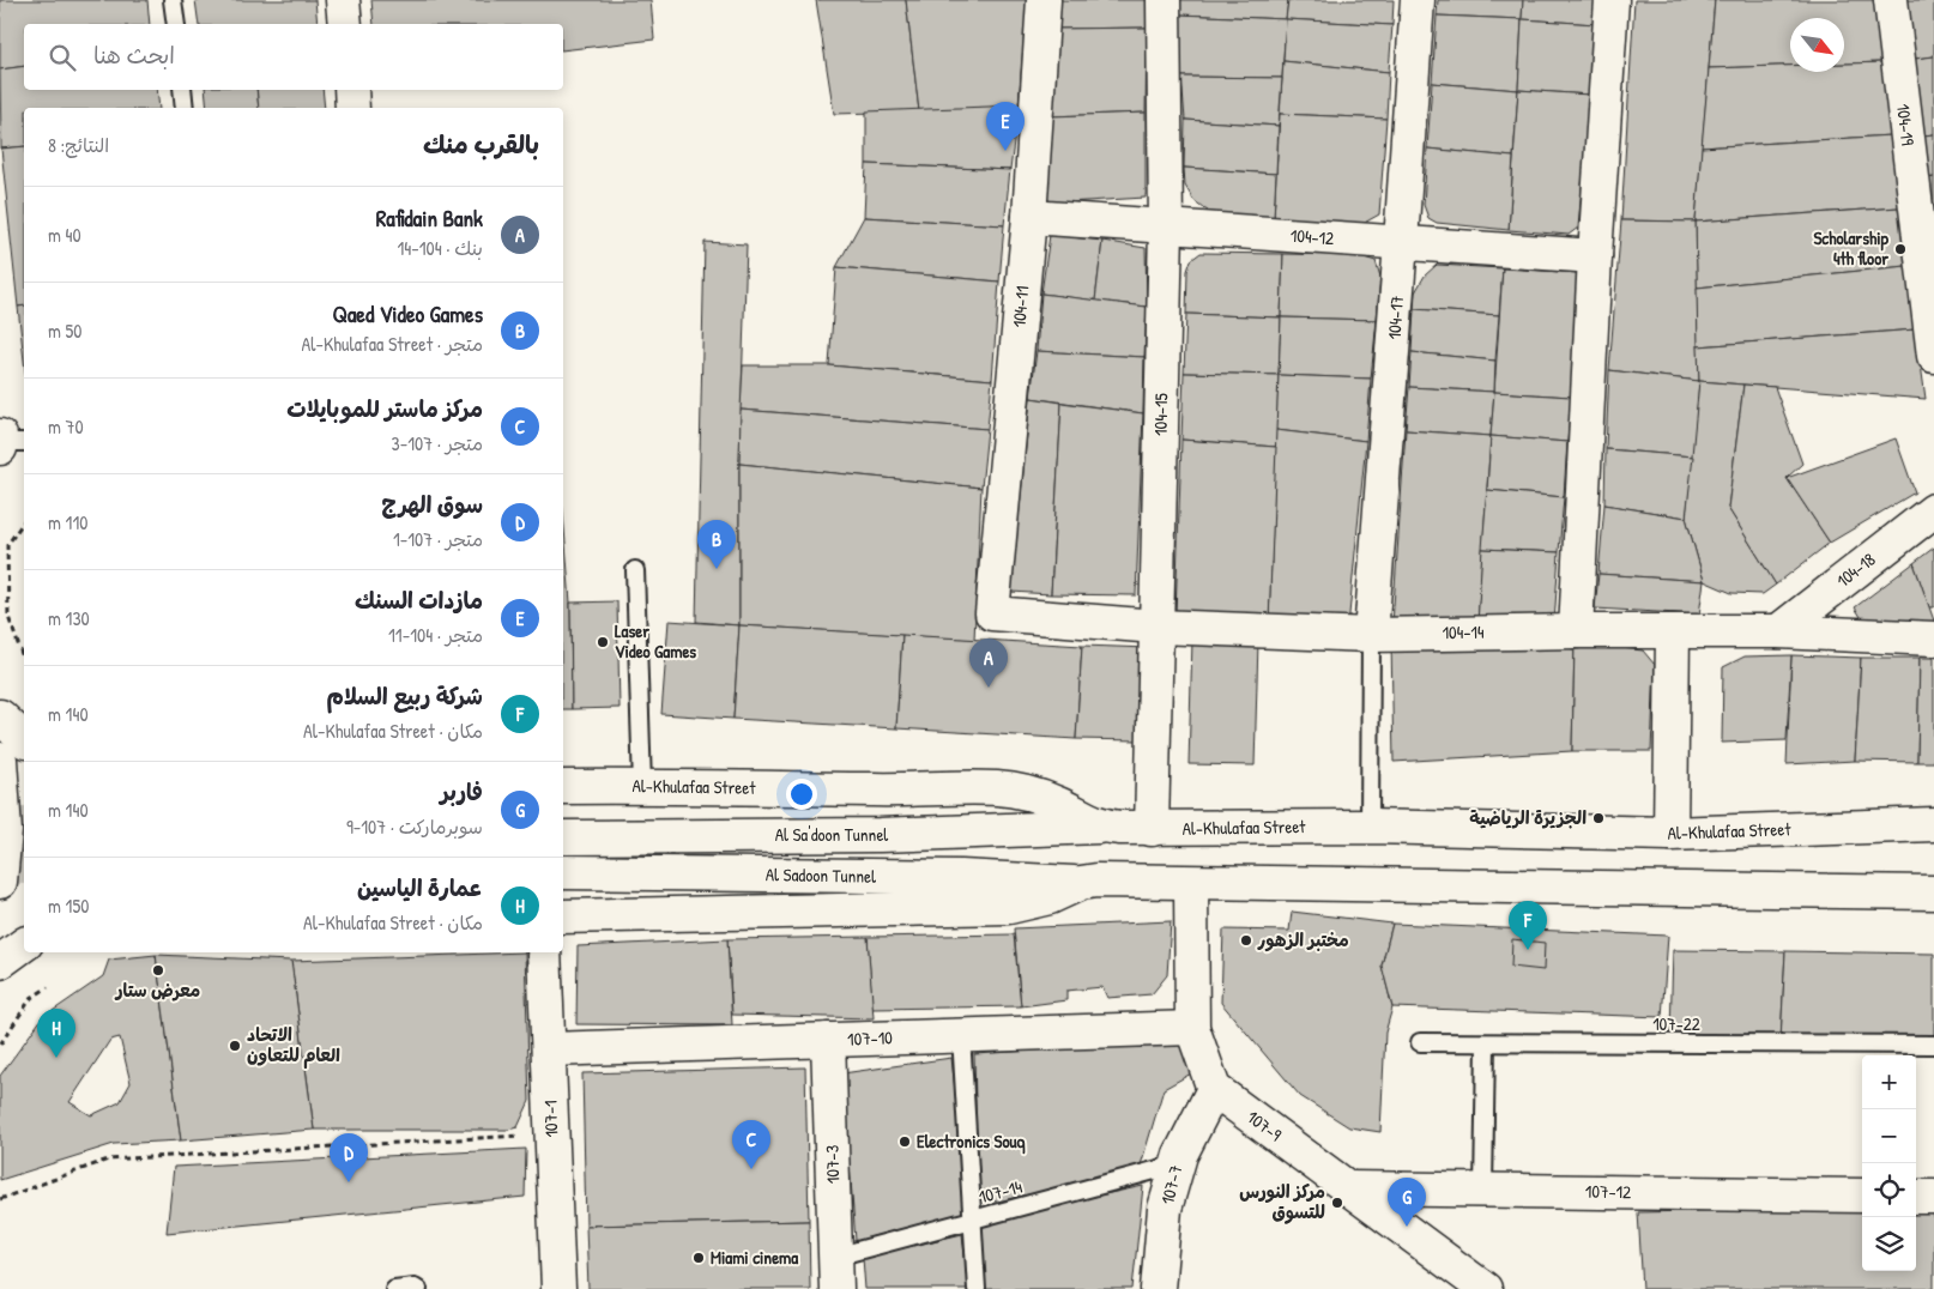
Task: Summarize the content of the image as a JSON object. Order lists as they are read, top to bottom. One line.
{"streets":{"street":["104-19","104-12","104-11","104-17","104-15","104-18","104-14","Al-Khulafaa Street","Al Sa'doon Tunnel","Al Sadoon Tunnel","107-10","107-1","107-9","107-3","107-7","107-12"],"lane":["107-22","107-14"]},"crossings":[["104-12","104-11"],["104-12","104-17"],["104-12","104-15"],["104-11","104-14"],["104-17","104-14"],["104-15","104-14"],["104-15","Al-Khulafaa Street"],["104-18","104-14"],["Al-Khulafaa Street","Al Sa'doon Tunnel"],["107-10","107-1"],["107-10","107-3"],["107-9","107-7"],["107-9","107-12"],["107-3","107-14"],["107-7","107-14"]],"places":["Scholarship 4th floor","Laser Video Games","الجزيرة الرياضية","مختبر الزهور","معرض ستار","الاتحاد العام للتعاون","Electronics Souq","مركز النورس للتسوق","Miami cinema"],"north":"bottom right","page":{"search":"ابحث هنا","pins":["E","B","A","F","H","C","D","G"],"heading":["بالقرب منك","النتائج: 8"],"list":[{"mark":"A","name":"Rafidain Bank","note":"بنك · 104-14","value":"40 m"},{"mark":"B","name":"Qaed Video Games","note":"متجر · Al-Khulafaa Street","value":"50 m"},{"mark":"C","name":"مركز ماستر للموبايلات","note":"متجر · 107-3","value":"70 m"},{"mark":"D","name":"سوق الهرج","note":"متجر · 107-1","value":"110 m"},{"mark":"E","name":"مازدات السنك","note":"متجر · 104-11","value":"130 m"},{"mark":"F","name":"شركة ربيع السلام","note":"مكان · Al-Khulafaa Street","value":"140 m"},{"mark":"G","name":"فاربر","note":"سوبرماركت · 107-9","value":"140 m"},{"mark":"H","name":"عمارة الياسين","note":"مكان · Al-Khulafaa Street","value":"150 m"}],"map_buttons":["+","−"]}}
